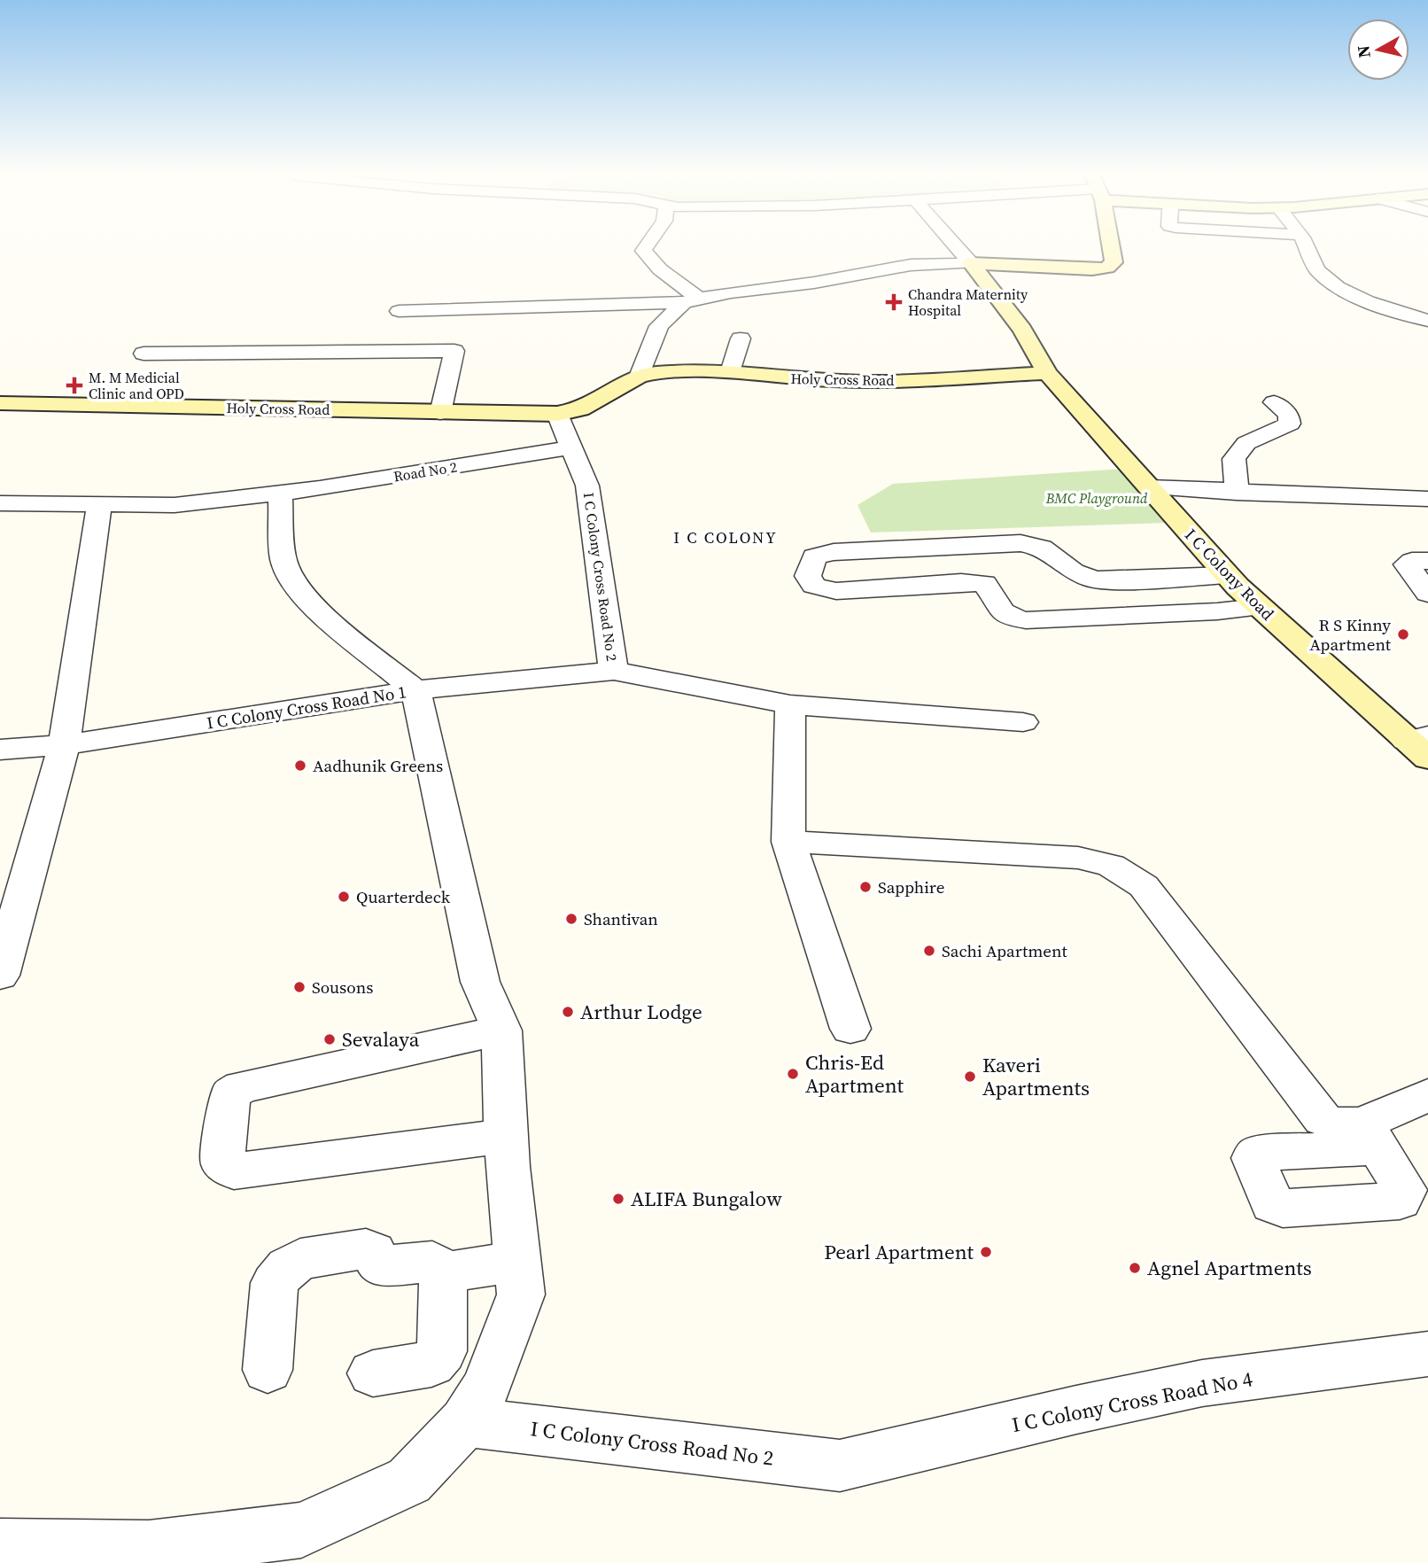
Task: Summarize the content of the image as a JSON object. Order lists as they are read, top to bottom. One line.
{"streets":{"street":["Holy Cross Road","Road No 2","I C Colony Road","I C Colony Cross Road No 2","I C Colony Cross Road No 1","I C Colony Cross Road No 4"]},"crossings":[["Holy Cross Road","I C Colony Road"],["Holy Cross Road","I C Colony Cross Road No 2"],["Road No 2","I C Colony Cross Road No 2"],["I C Colony Cross Road No 2","I C Colony Cross Road No 1"],["I C Colony Cross Road No 2","I C Colony Cross Road No 4"]],"districts":["I C COLONY"],"parks":["BMC Playground"],"places":{"health":["Chandra Maternity Hospital","M. M Medicial Clinic and OPD"],"other":["R S Kinny Apartment","Aadhunik Greens","Sapphire","Quarterdeck","Shantivan","Sachi Apartment","Sousons","Arthur Lodge","Sevalaya","Chris-Ed Apartment","Kaveri Apartments","ALIFA Bungalow","Pearl Apartment","Agnel Apartments"]},"north":"left"}
